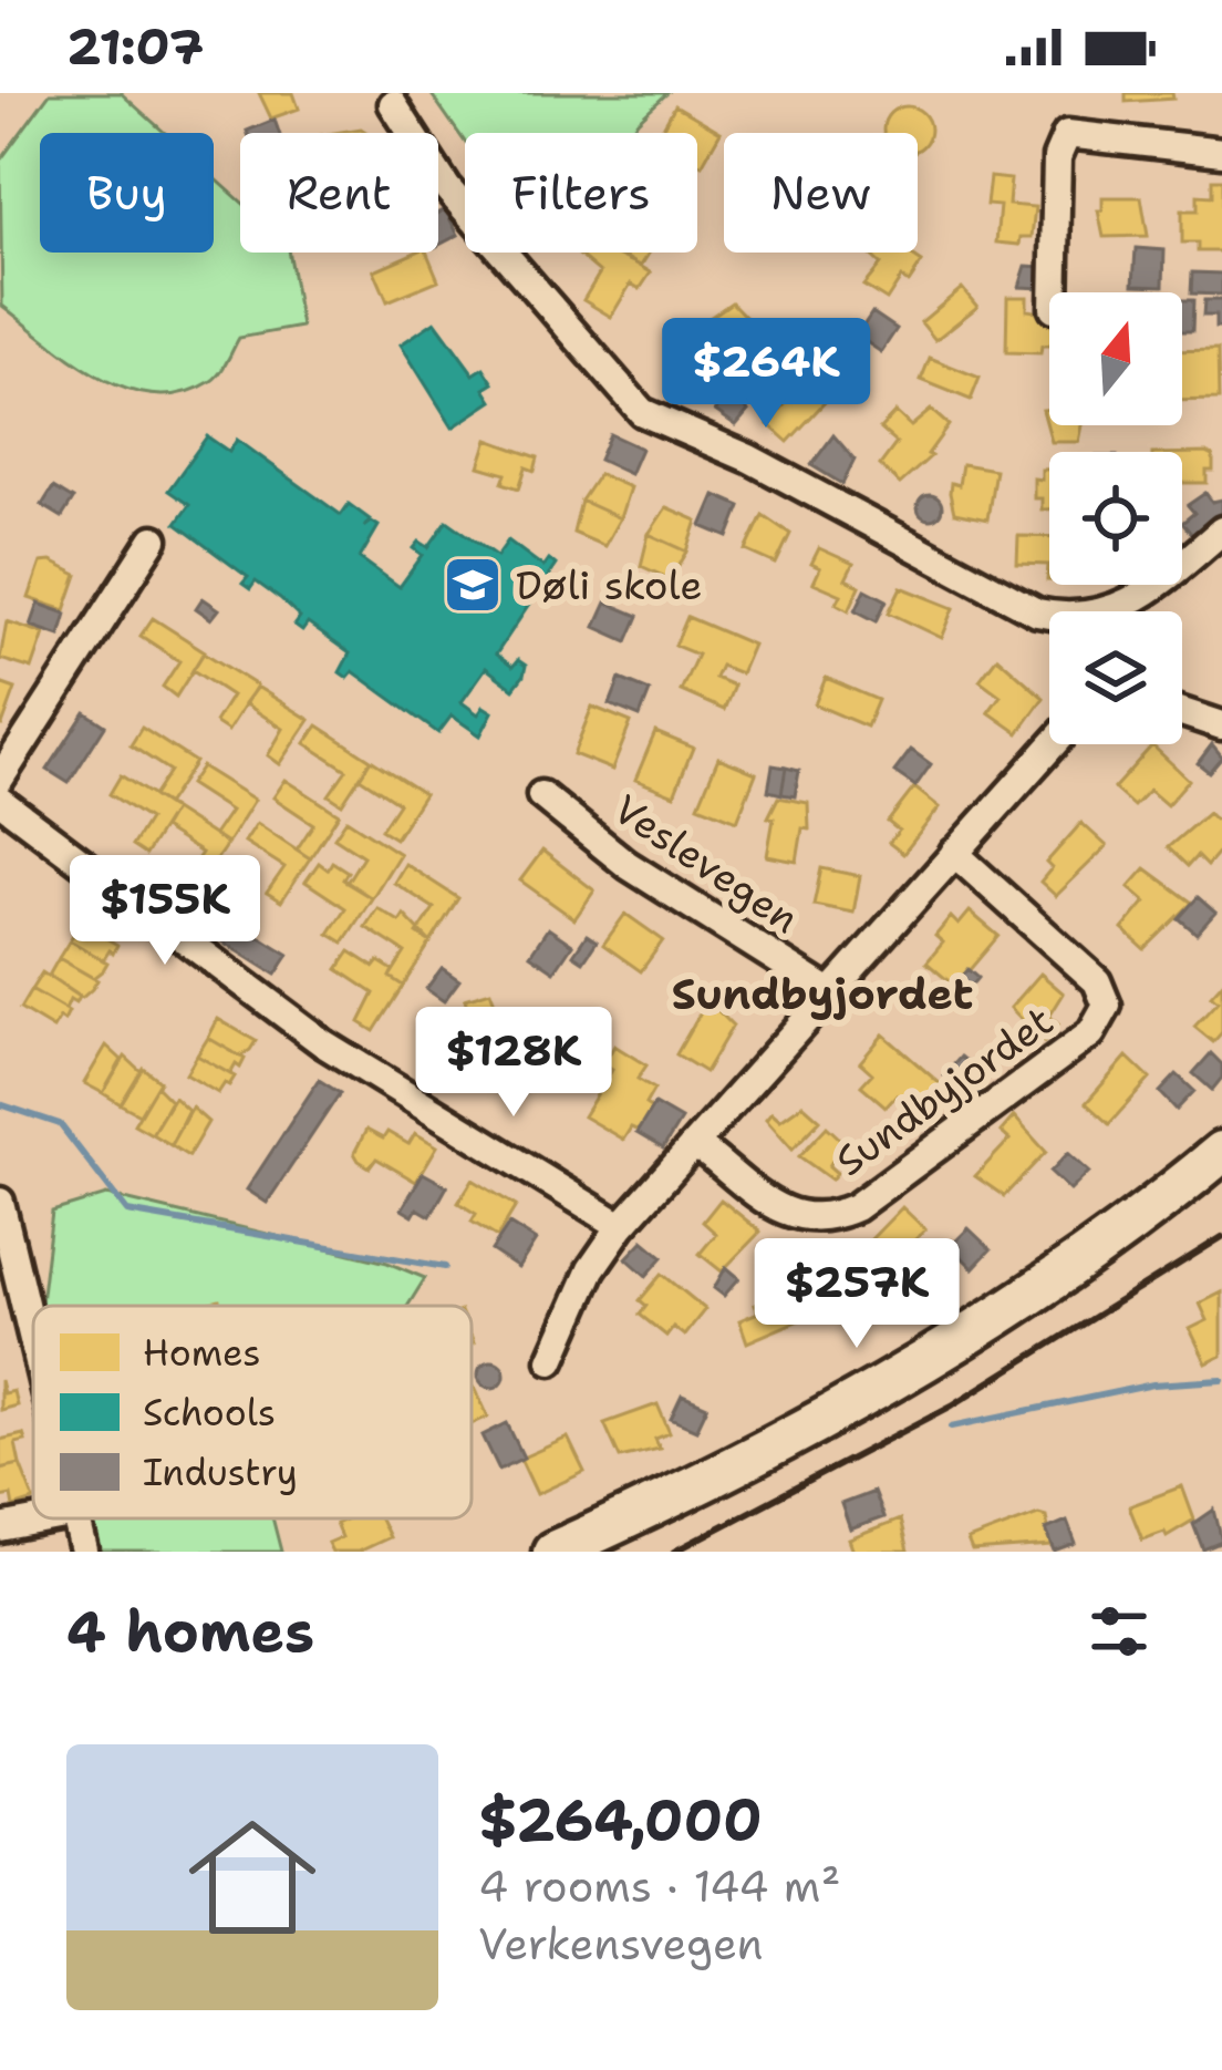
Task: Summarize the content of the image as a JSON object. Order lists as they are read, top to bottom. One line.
{"streets":{"street":["Veslevegen","Sundbyjordet"]},"districts":["Sundbyjordet"],"places":{"school or university":["Døli skole"]},"legend":["Homes","Schools","Industry"],"north":"top","page":{"status":"21:07","chip":["Buy","Rent","Filters","New"],"price":["$264K","$155K","$128K","$257K"],"heading":"4 homes","list":[{"name":"$264,000","note":"4 rooms · 144 m² · Verkensvegen"}]}}
